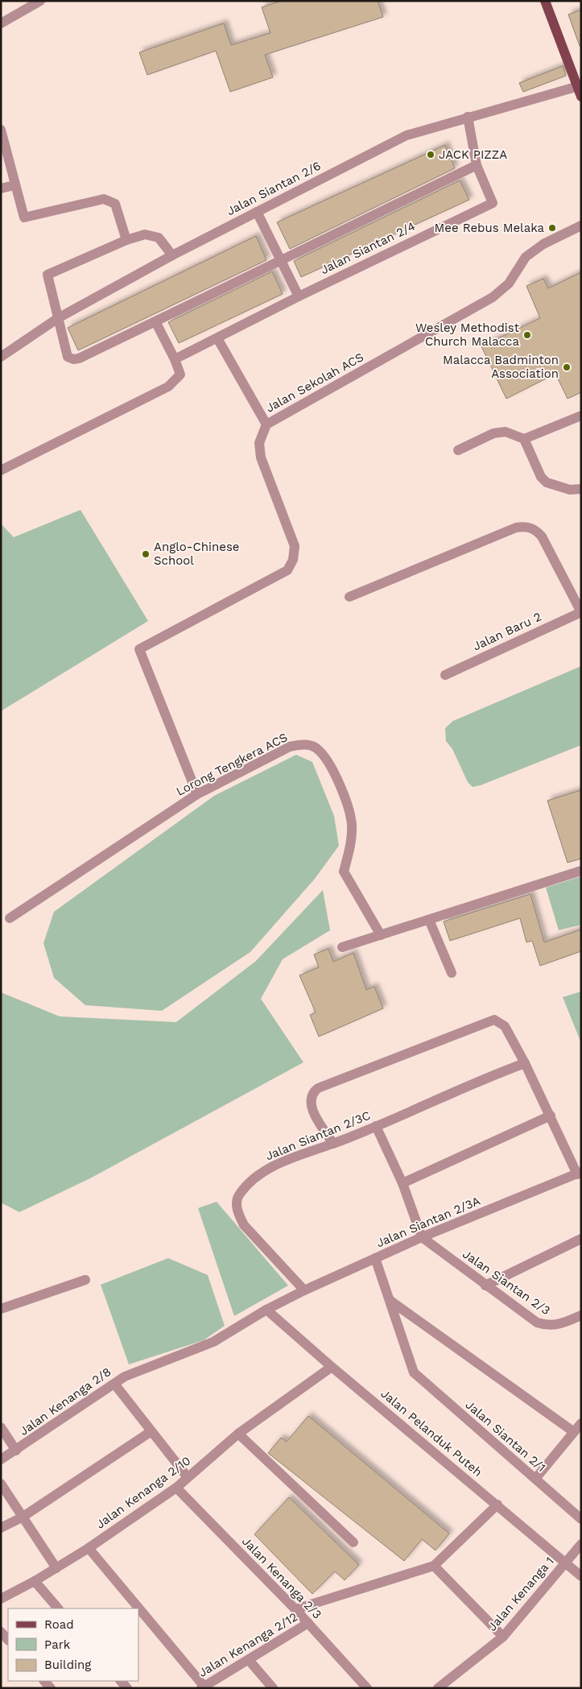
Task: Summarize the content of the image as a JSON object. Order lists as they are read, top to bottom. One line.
{"streets":{"street":["Jalan Siantan 2/6","Jalan Siantan 2/4","Jalan Sekolah ACS","Jalan Baru 2","Lorong Tengkera ACS","Jalan Siantan 2/3C","Jalan Siantan 2/3A","Jalan Siantan 2/3","Jalan Kenanga 2/8","Jalan Pelanduk Puteh","Jalan Siantan 2/1","Jalan Kenanga 2/10","Jalan Kenanga 2/3","Jalan Kenanga 1","Jalan Kenanga 2/12"]},"crossings":[["Jalan Siantan 2/6","Jalan Siantan 2/4"],["Jalan Sekolah ACS","Lorong Tengkera ACS"],["Jalan Siantan 2/3C","Jalan Kenanga 2/8"],["Jalan Siantan 2/3A","Jalan Siantan 2/3"],["Jalan Siantan 2/3A","Jalan Kenanga 2/8"],["Jalan Siantan 2/3A","Jalan Siantan 2/1"],["Jalan Kenanga 2/8","Jalan Pelanduk Puteh"],["Jalan Pelanduk Puteh","Jalan Kenanga 2/10"],["Jalan Pelanduk Puteh","Jalan Kenanga 1"],["Jalan Kenanga 2/10","Jalan Kenanga 2/3"],["Jalan Kenanga 2/3","Jalan Kenanga 2/12"]],"places":["JACK PIZZA","Mee Rebus Melaka","Wesley Methodist Church Malacca","Malacca Badminton Association","Anglo-Chinese School"],"legend":["Road","Park","Building"]}
